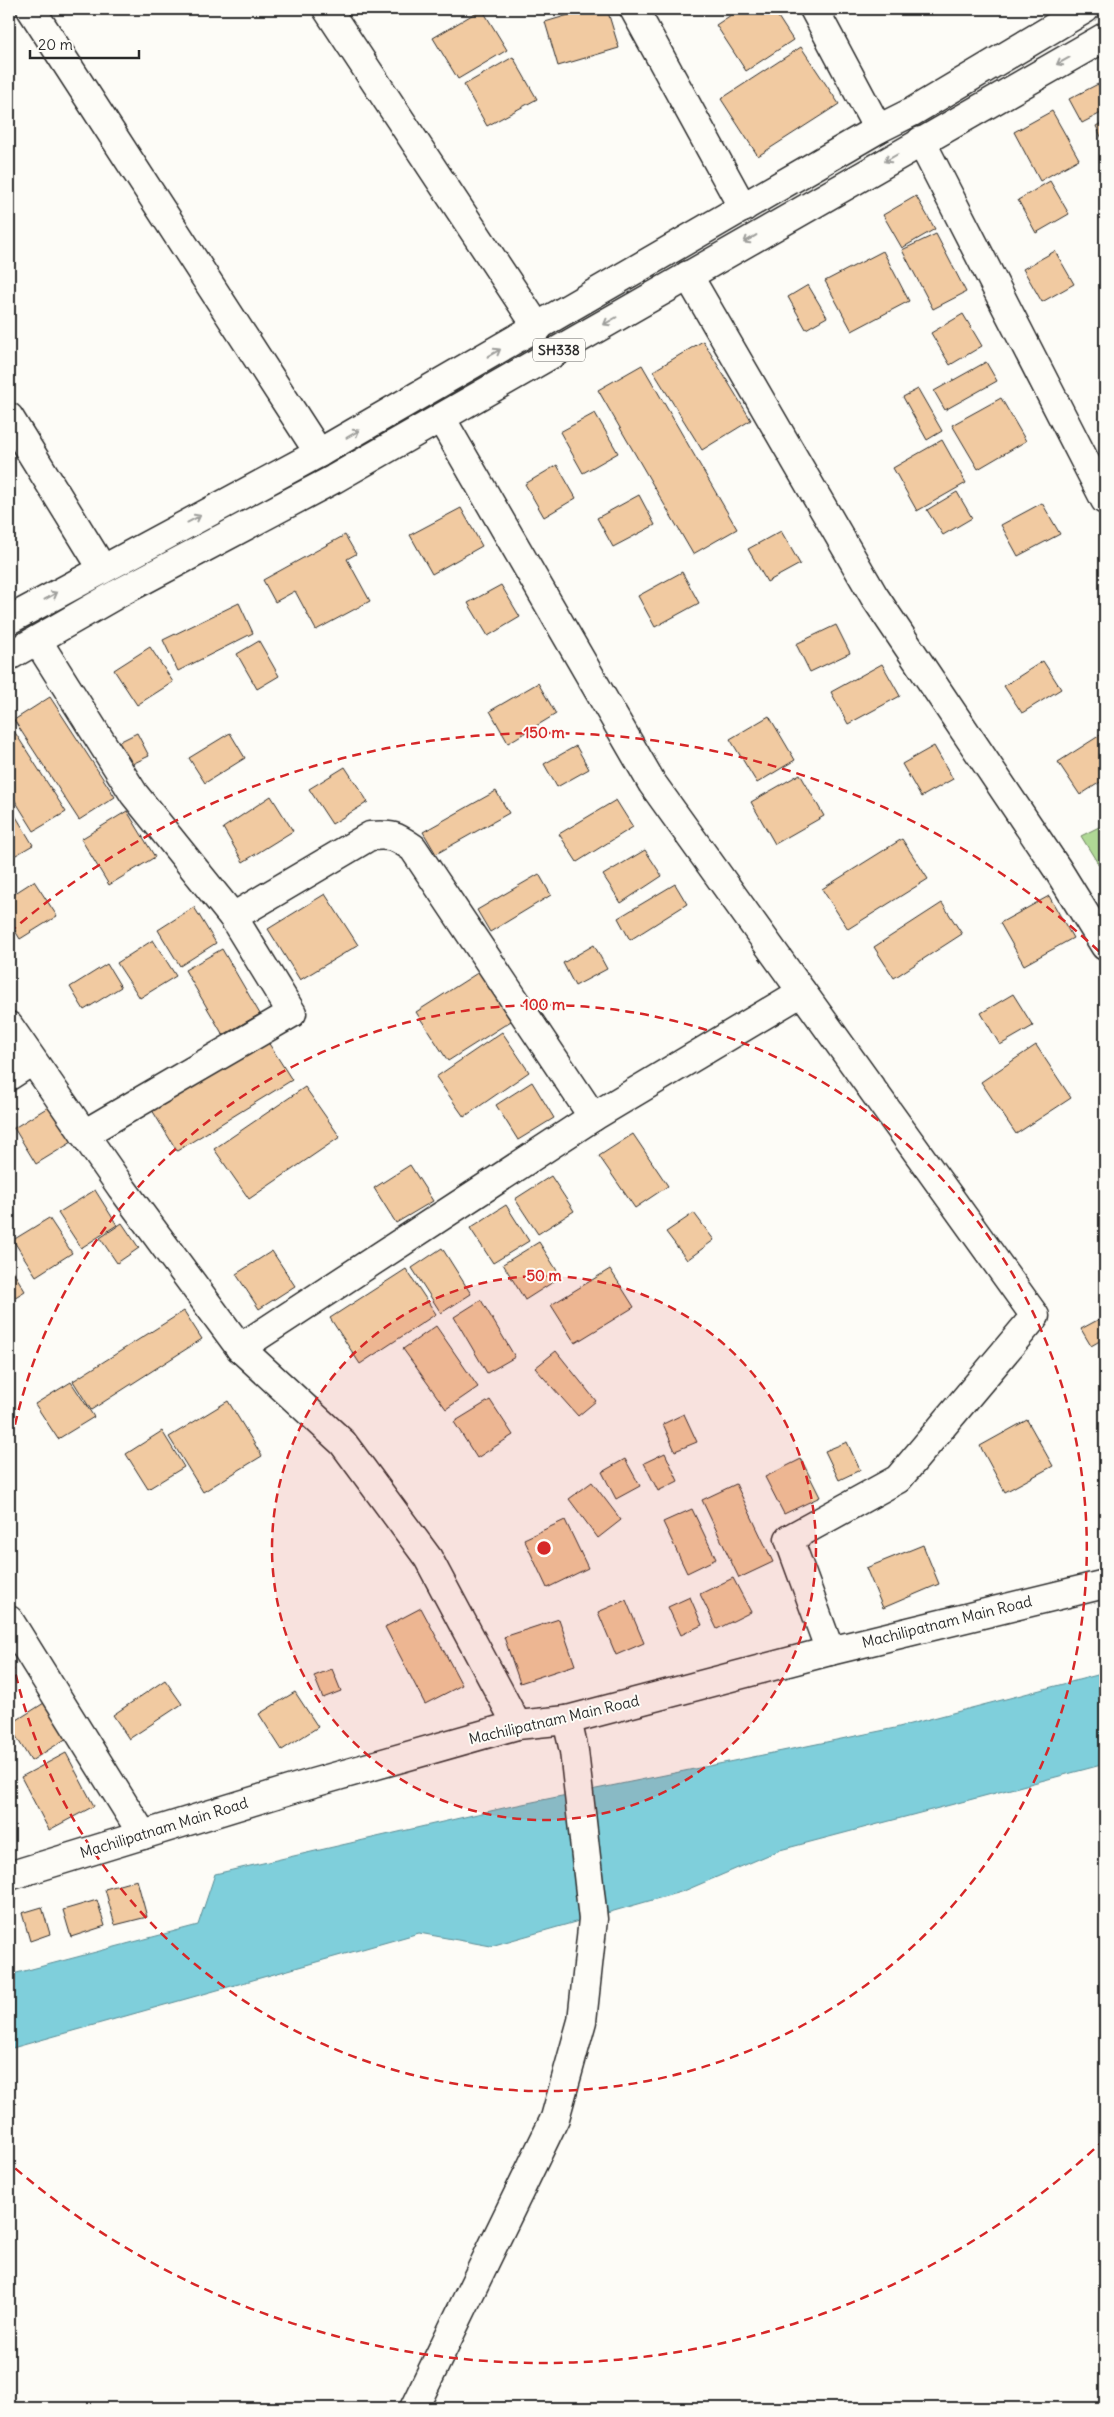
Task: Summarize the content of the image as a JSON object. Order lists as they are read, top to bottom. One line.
{"streets":{"street":["SH338","Machilipatnam Main Road"]},"scale_bar":"20 m","rings":["150 m","100 m","50 m"]}
